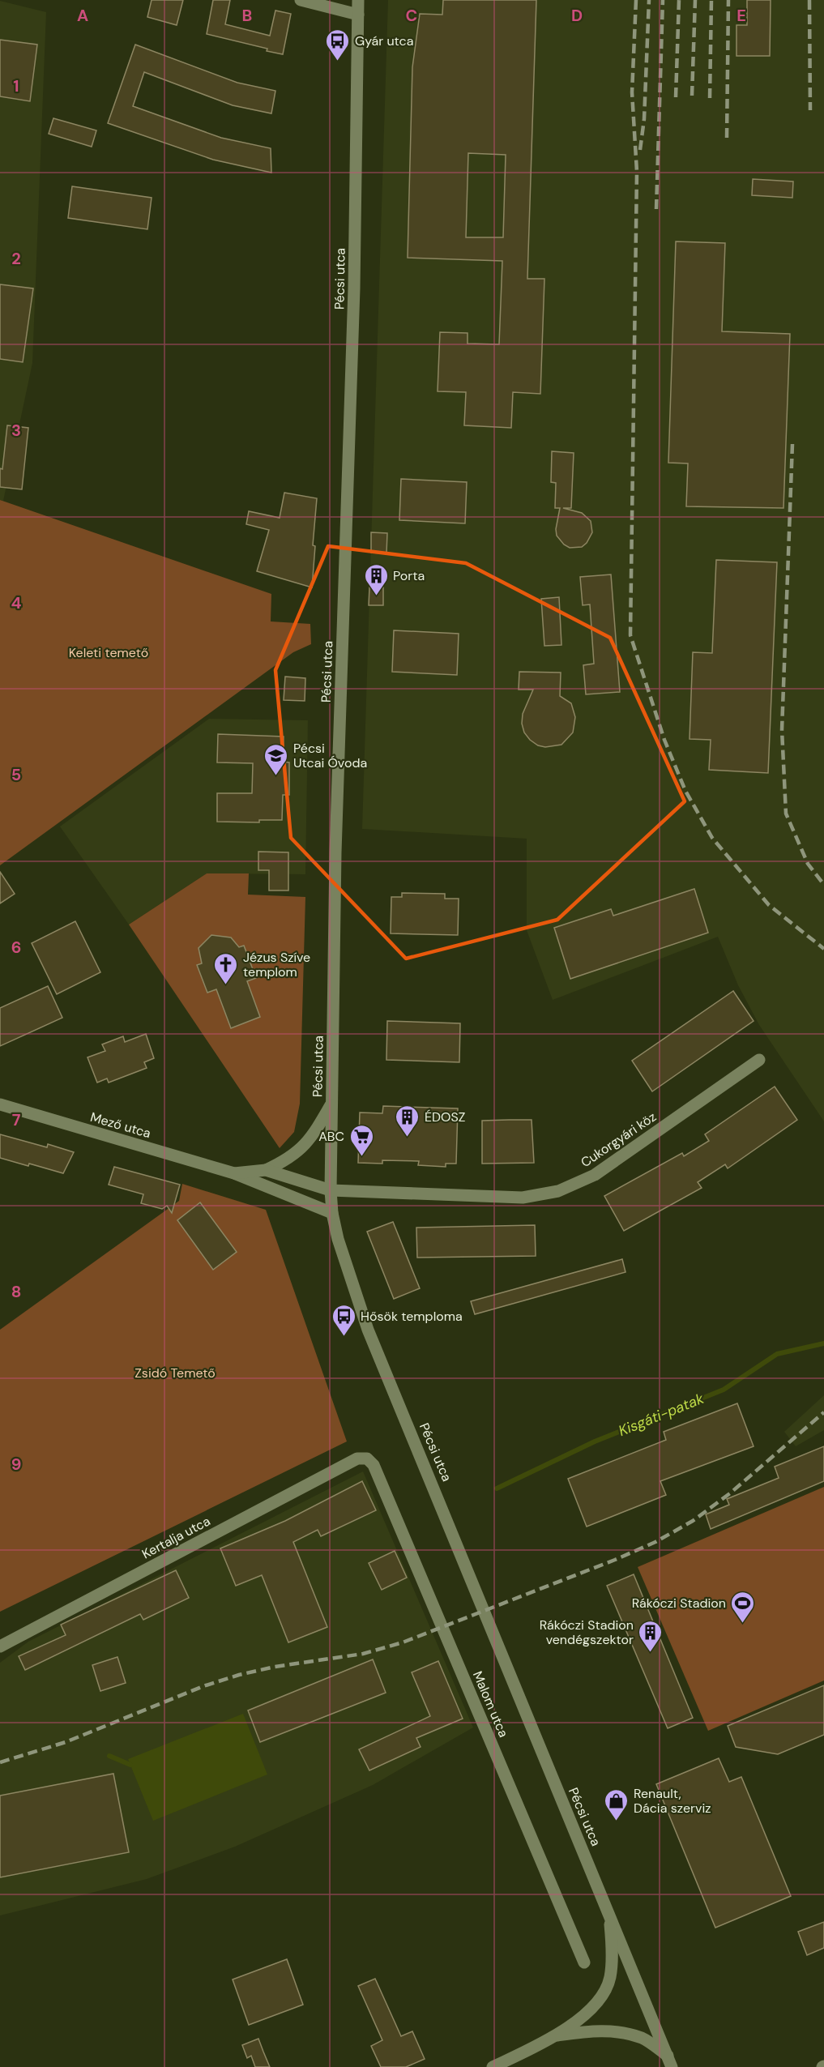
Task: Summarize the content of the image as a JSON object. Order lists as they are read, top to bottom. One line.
{"streets":{"street":["Pécsi utca","Mező utca","Cukorgyári köz","Kertalja utca","Malom utca"]},"crossings":[["Pécsi utca","Mező utca"],["Pécsi utca","Cukorgyári köz"],["Kertalja utca","Malom utca"]],"water":["Kisgáti-patak"],"parks":["Keleti temető","Zsidó Temető"],"places":{"bus stop":["Gyár utca","Hősök temploma"],"building":["Porta","ÉDOSZ","Rákóczi Stadion vendégszektor"],"school or university":["Pécsi Utcai Óvoda"],"church":["Jézus Szíve templom"],"supermarket":["ABC"],"sports":["Rákóczi Stadion"],"shop":["Renault, Dácia szerviz"]},"grid":{"columns":["A","B","C","D","E"],"rows":["1","2","3","4","5","6","7","8","9"]}}
